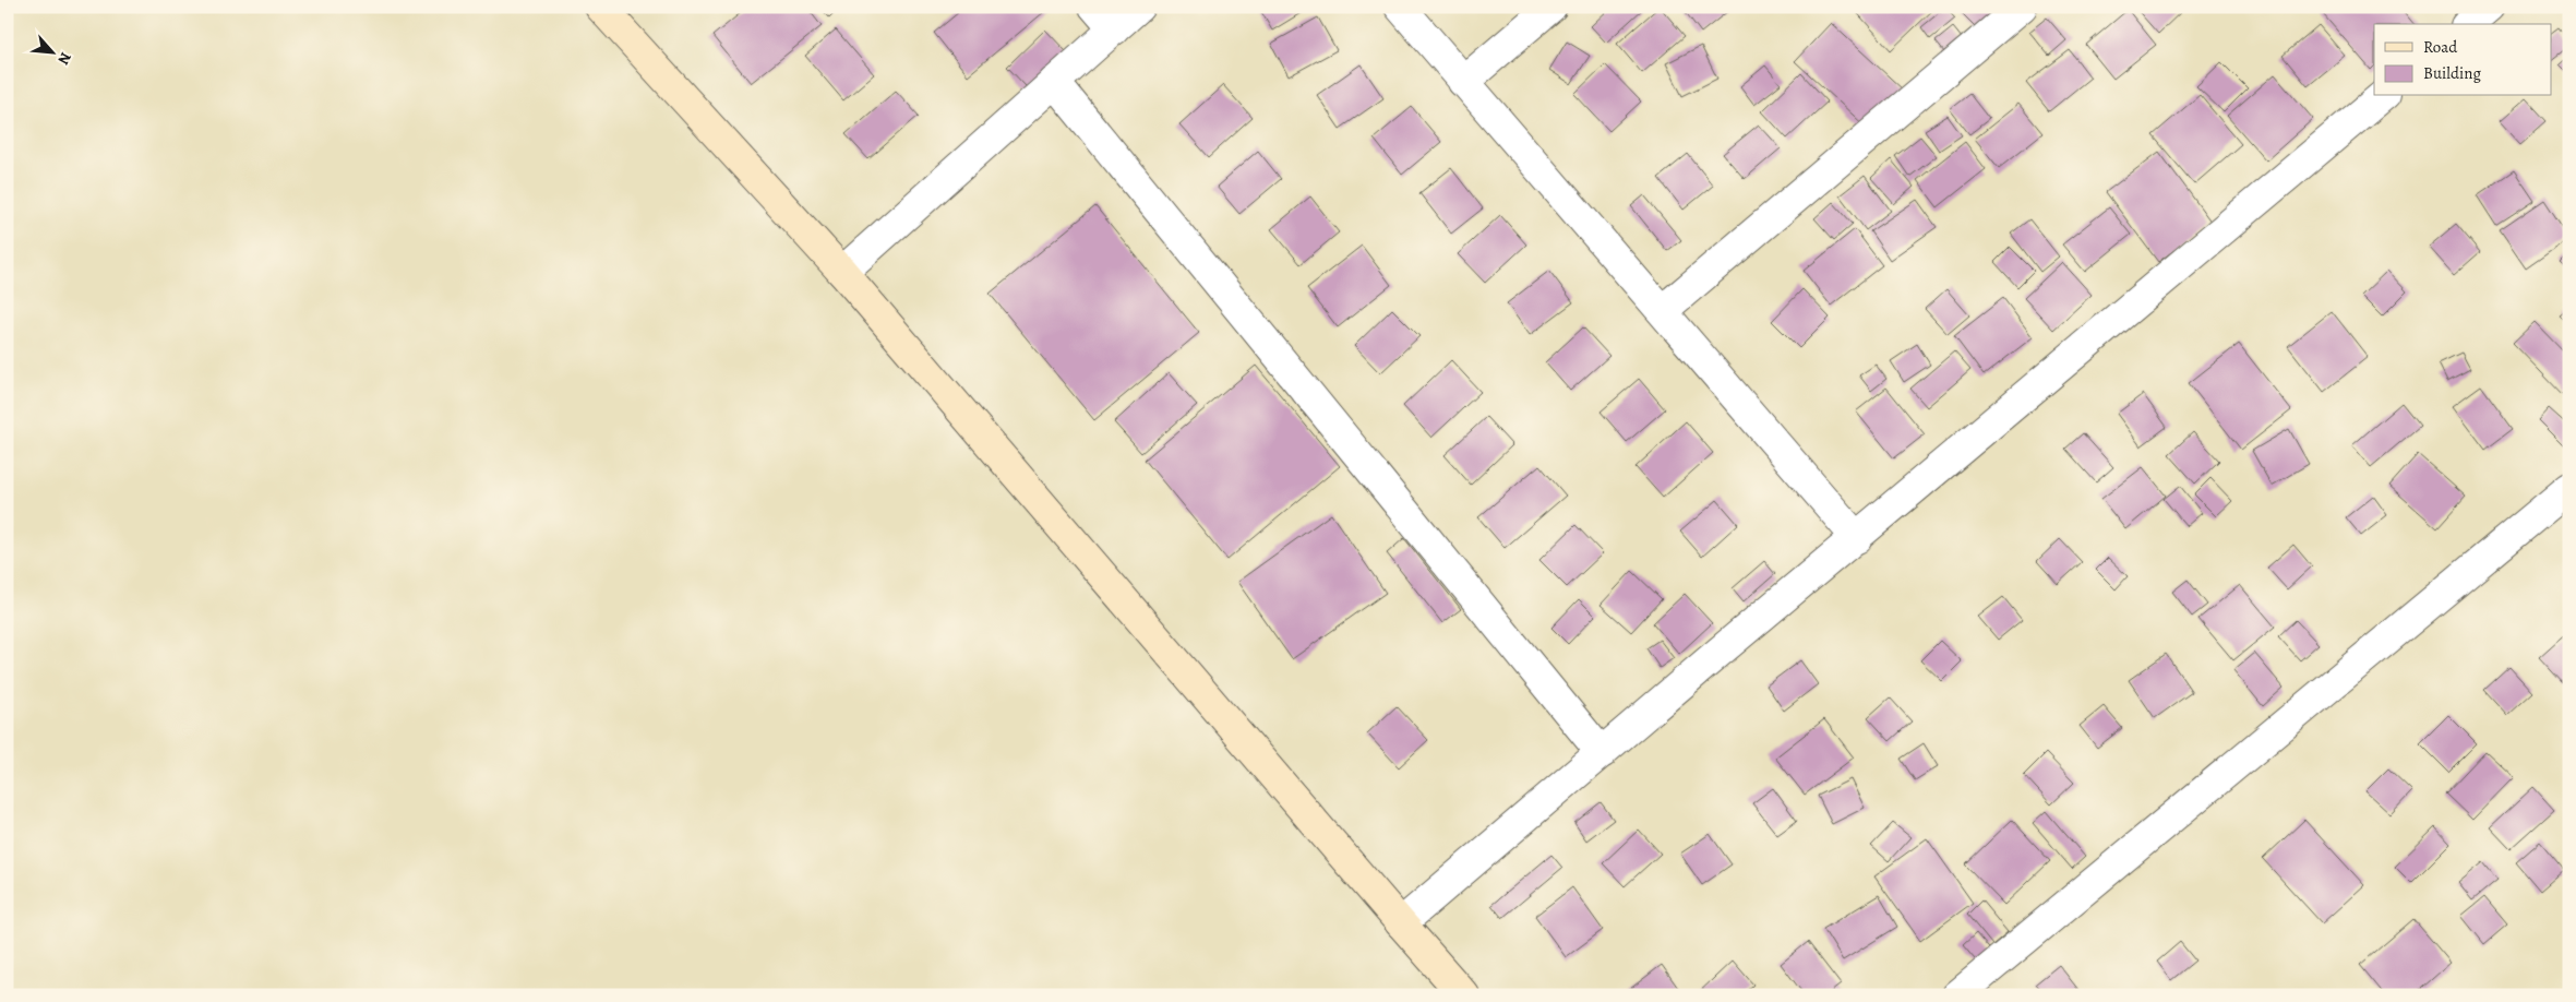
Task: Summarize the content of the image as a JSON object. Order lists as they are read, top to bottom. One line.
{"legend":["Road","Building"],"north":"bottom right"}
